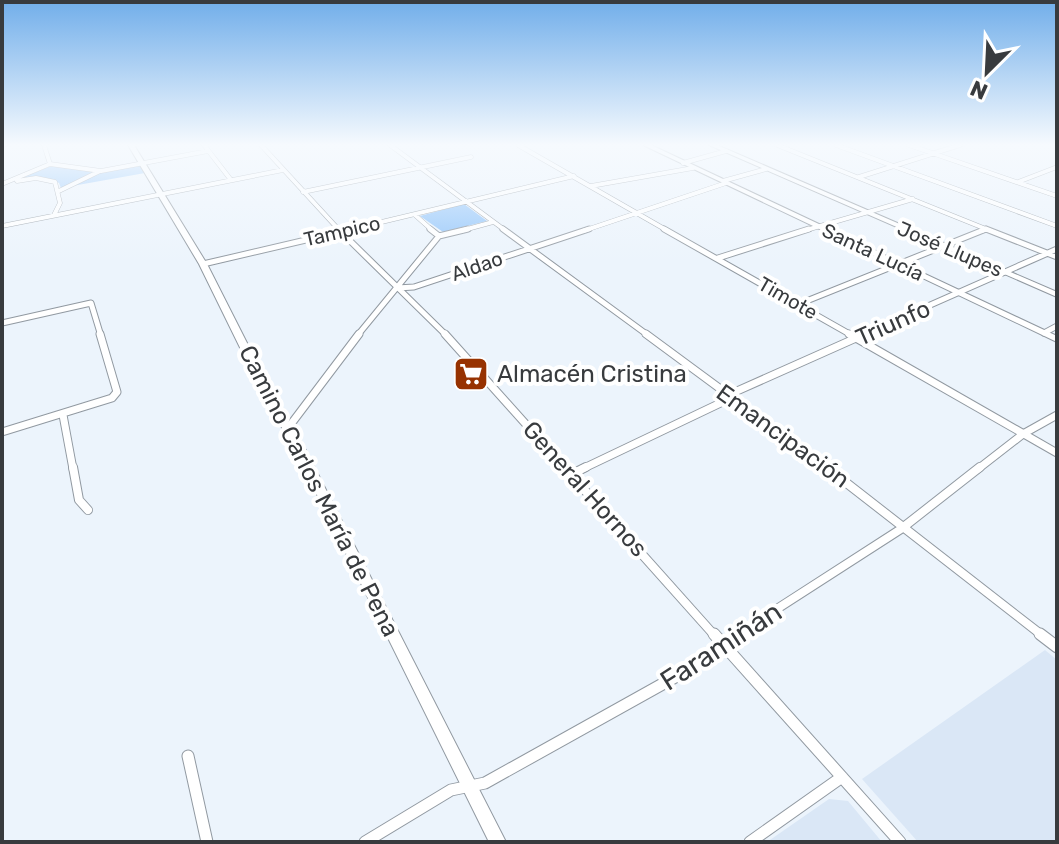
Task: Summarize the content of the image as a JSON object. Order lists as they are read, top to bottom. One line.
{"streets":{"street":["Tampico","José Llupes","Santa Lucía","Aldao","Timote","Triunfo","Emancipación","General Hornos","Camino Carlos María de Pena","Faramiñán"]},"crossings":[["Tampico","Emancipación"],["Tampico","General Hornos"],["Tampico","Camino Carlos María de Pena"],["José Llupes","Triunfo"],["Santa Lucía","Triunfo"],["Aldao","Timote"],["Aldao","Emancipación"],["Aldao","General Hornos"],["Timote","Triunfo"],["Timote","Faramiñán"],["Triunfo","Emancipación"],["Triunfo","General Hornos"],["Emancipación","Faramiñán"],["General Hornos","Faramiñán"],["Camino Carlos María de Pena","Faramiñán"]],"places":{"supermarket":["Almacén Cristina"]},"north":"bottom left"}
